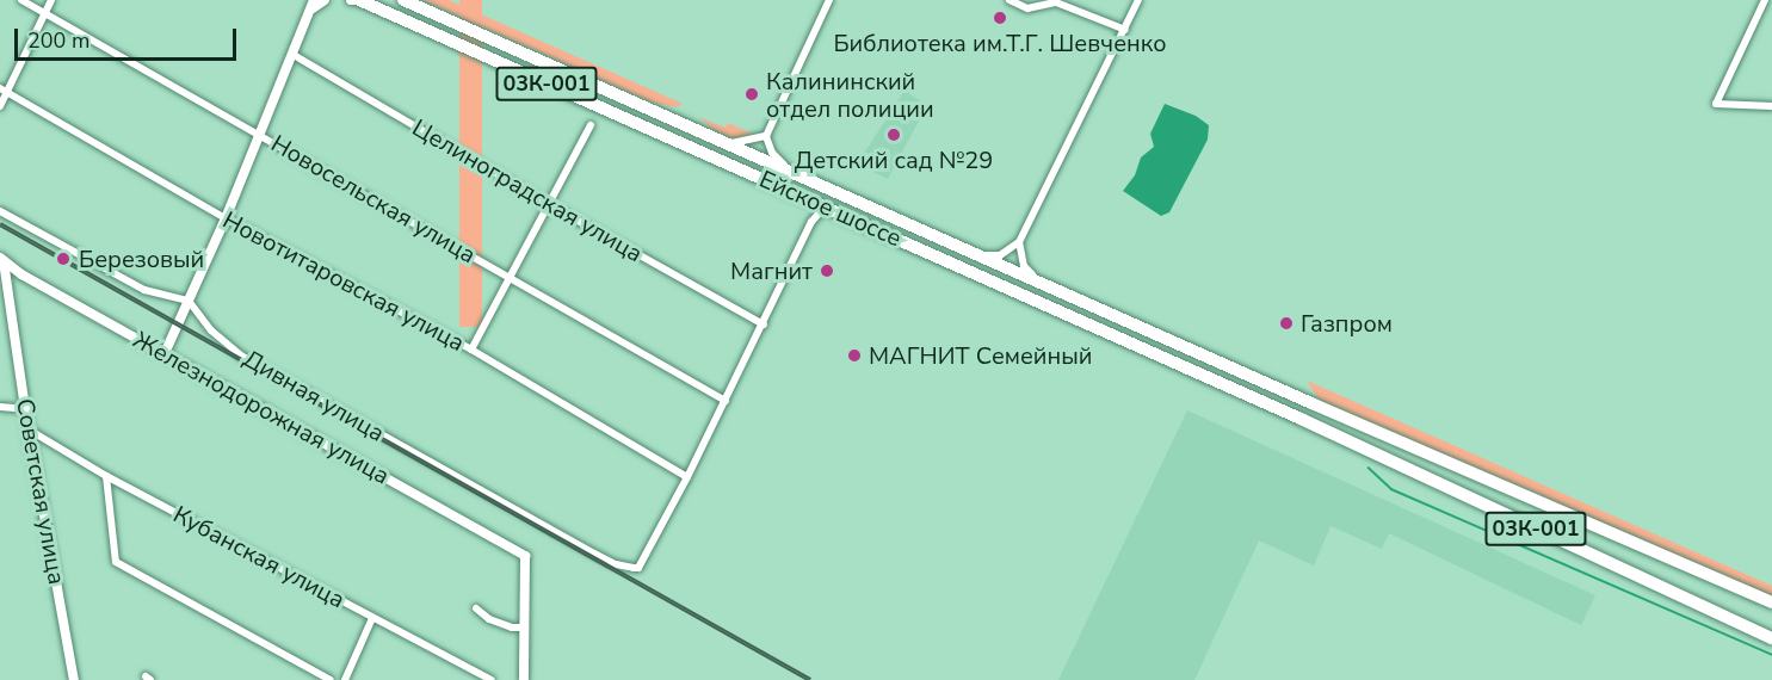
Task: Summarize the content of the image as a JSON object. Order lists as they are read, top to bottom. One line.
{"streets":{"main road":["03К-001","Ейское шоссе"],"street":["Целиноградская улица","Новосельская улица","Новотитаровская улица","Дивная улица","Железнодорожная улица","Советская улица","Кубанская улица"]},"crossings":[["Новотитаровская улица","Дивная улица"],["Железнодорожная улица","Советская улица"],["Советская улица","Кубанская улица"]],"places":["Библиотека им.Т.Г. Шевченко","Калининский отдел полиции","Детский сад №29","Березовый","Магнит","Газпром","МАГНИТ Семейный"],"scale_bar":"200 m"}
